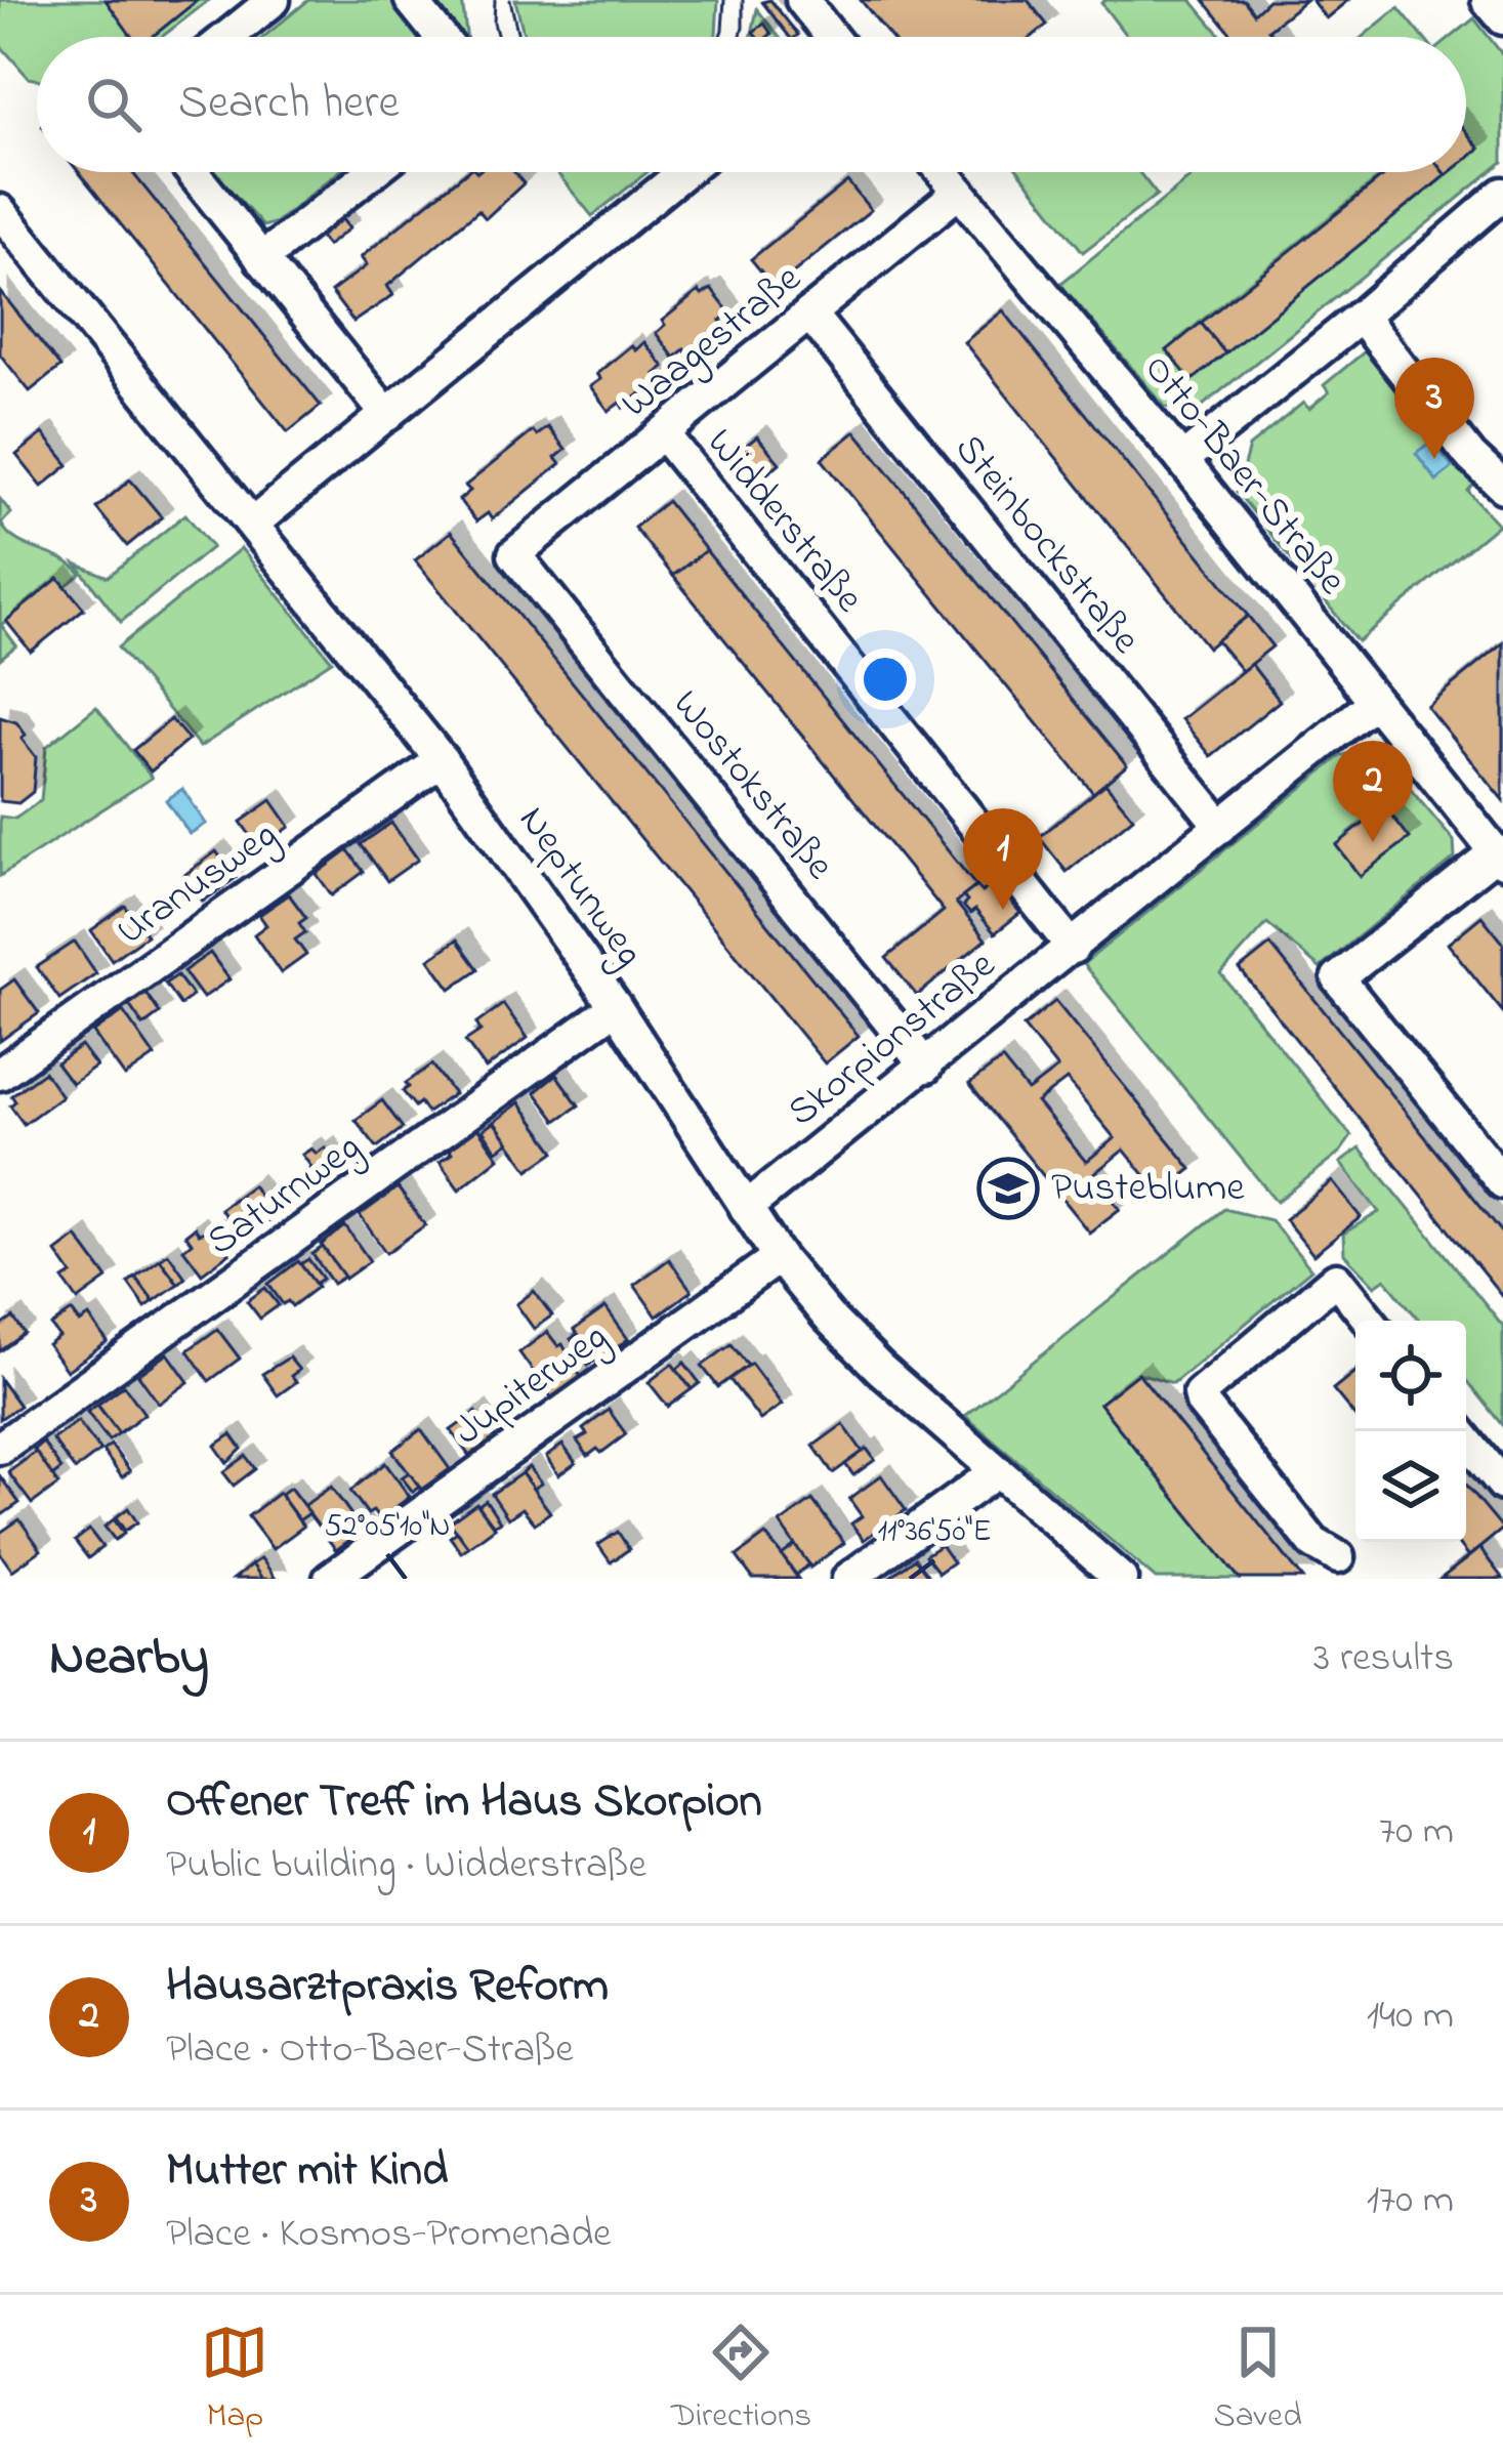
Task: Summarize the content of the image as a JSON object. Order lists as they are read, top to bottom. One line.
{"streets":{"street":["Waagestraße","Otto-Baer-Straße","Widderstraße","Steinbockstraße","Wostokstraße","Uranusweg","Neptunweg","Skorpionstraße","Saturnweg","Jupiterweg"]},"crossings":[["Waagestraße","Otto-Baer-Straße"],["Waagestraße","Widderstraße"],["Waagestraße","Steinbockstraße"],["Waagestraße","Wostokstraße"],["Otto-Baer-Straße","Skorpionstraße"],["Widderstraße","Skorpionstraße"],["Steinbockstraße","Skorpionstraße"],["Wostokstraße","Skorpionstraße"],["Uranusweg","Neptunweg"],["Neptunweg","Skorpionstraße"],["Neptunweg","Saturnweg"],["Neptunweg","Jupiterweg"]],"places":{"school or university":["Pusteblume"]},"page":{"search":"Search here","pins":["3","2","1"],"heading":["Nearby","3 results"],"list":[{"mark":"1","name":"Offener Treff im Haus Skorpion","note":"Public building · Widderstraße","value":"70 m"},{"mark":"2","name":"Hausarztpraxis Reform","note":"Place · Otto-Baer-Straße","value":"140 m"},{"mark":"3","name":"Mutter mit Kind","note":"Place · Kosmos-Promenade","value":"170 m"}],"nav":["Map","Directions","Saved"]},"coordinates":["52°05'10\"N","11°36'50\"E"]}
